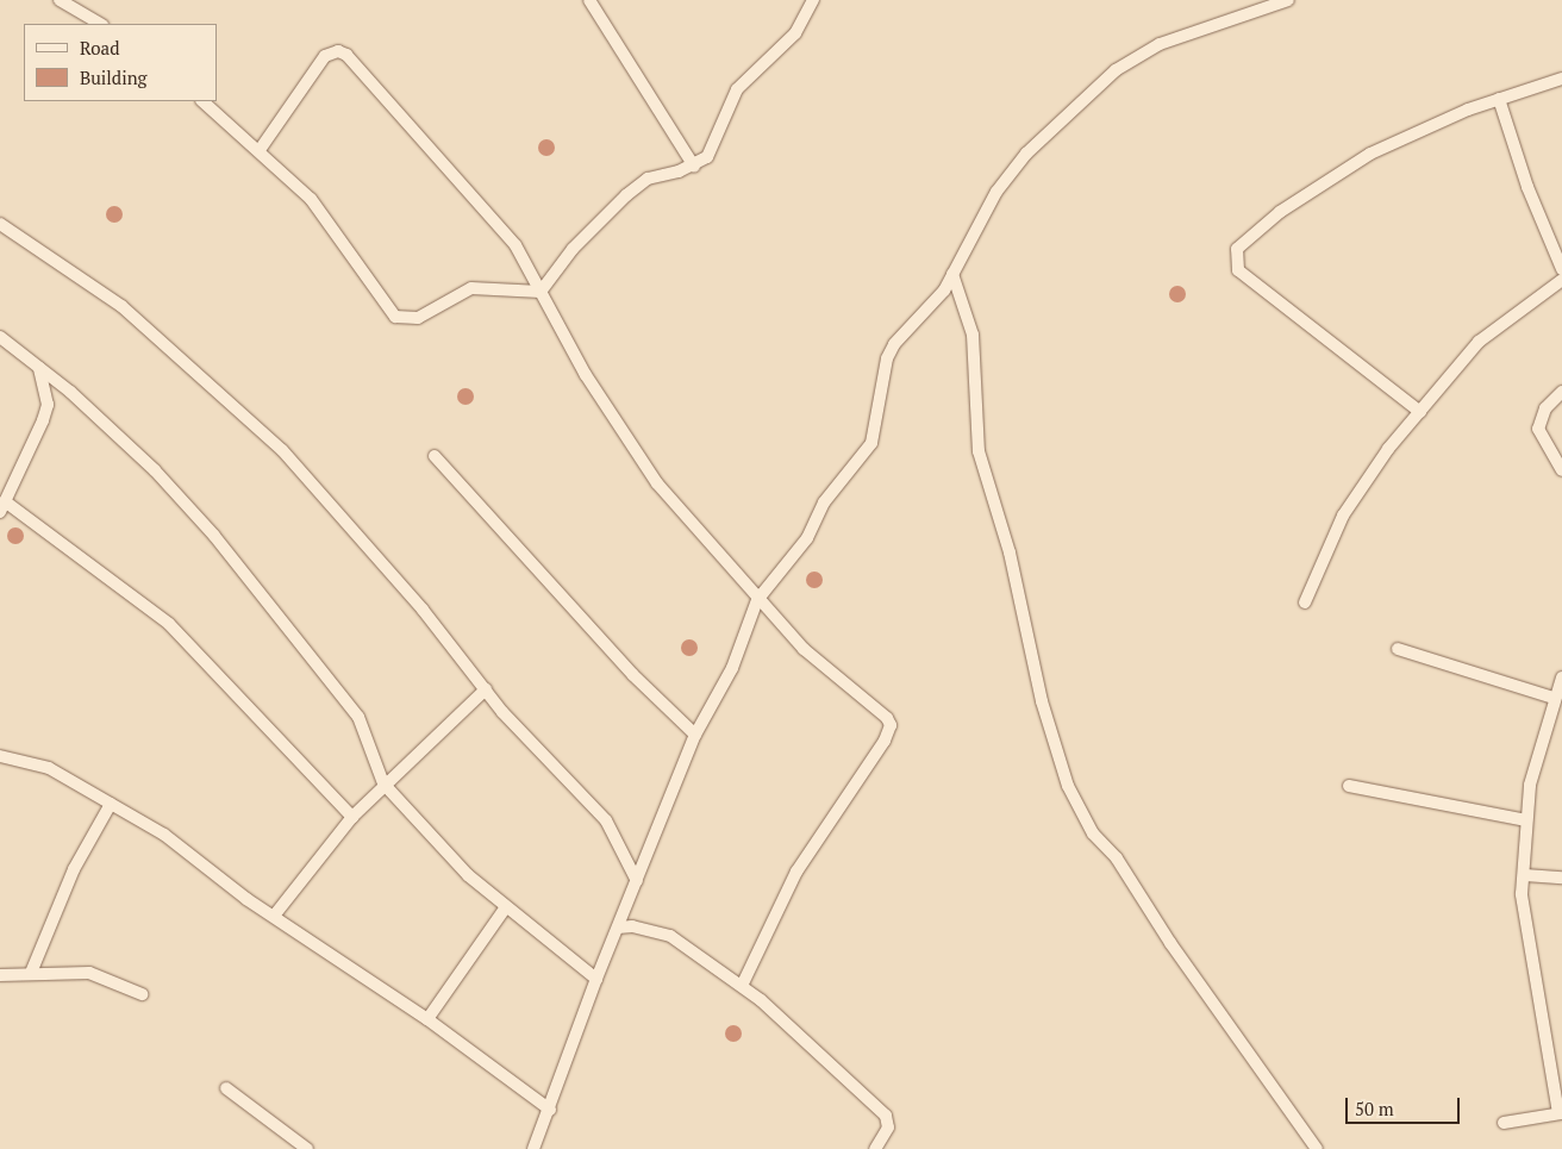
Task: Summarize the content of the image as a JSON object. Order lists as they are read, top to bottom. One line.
{"legend":["Road","Building"],"scale_bar":"50 m"}
